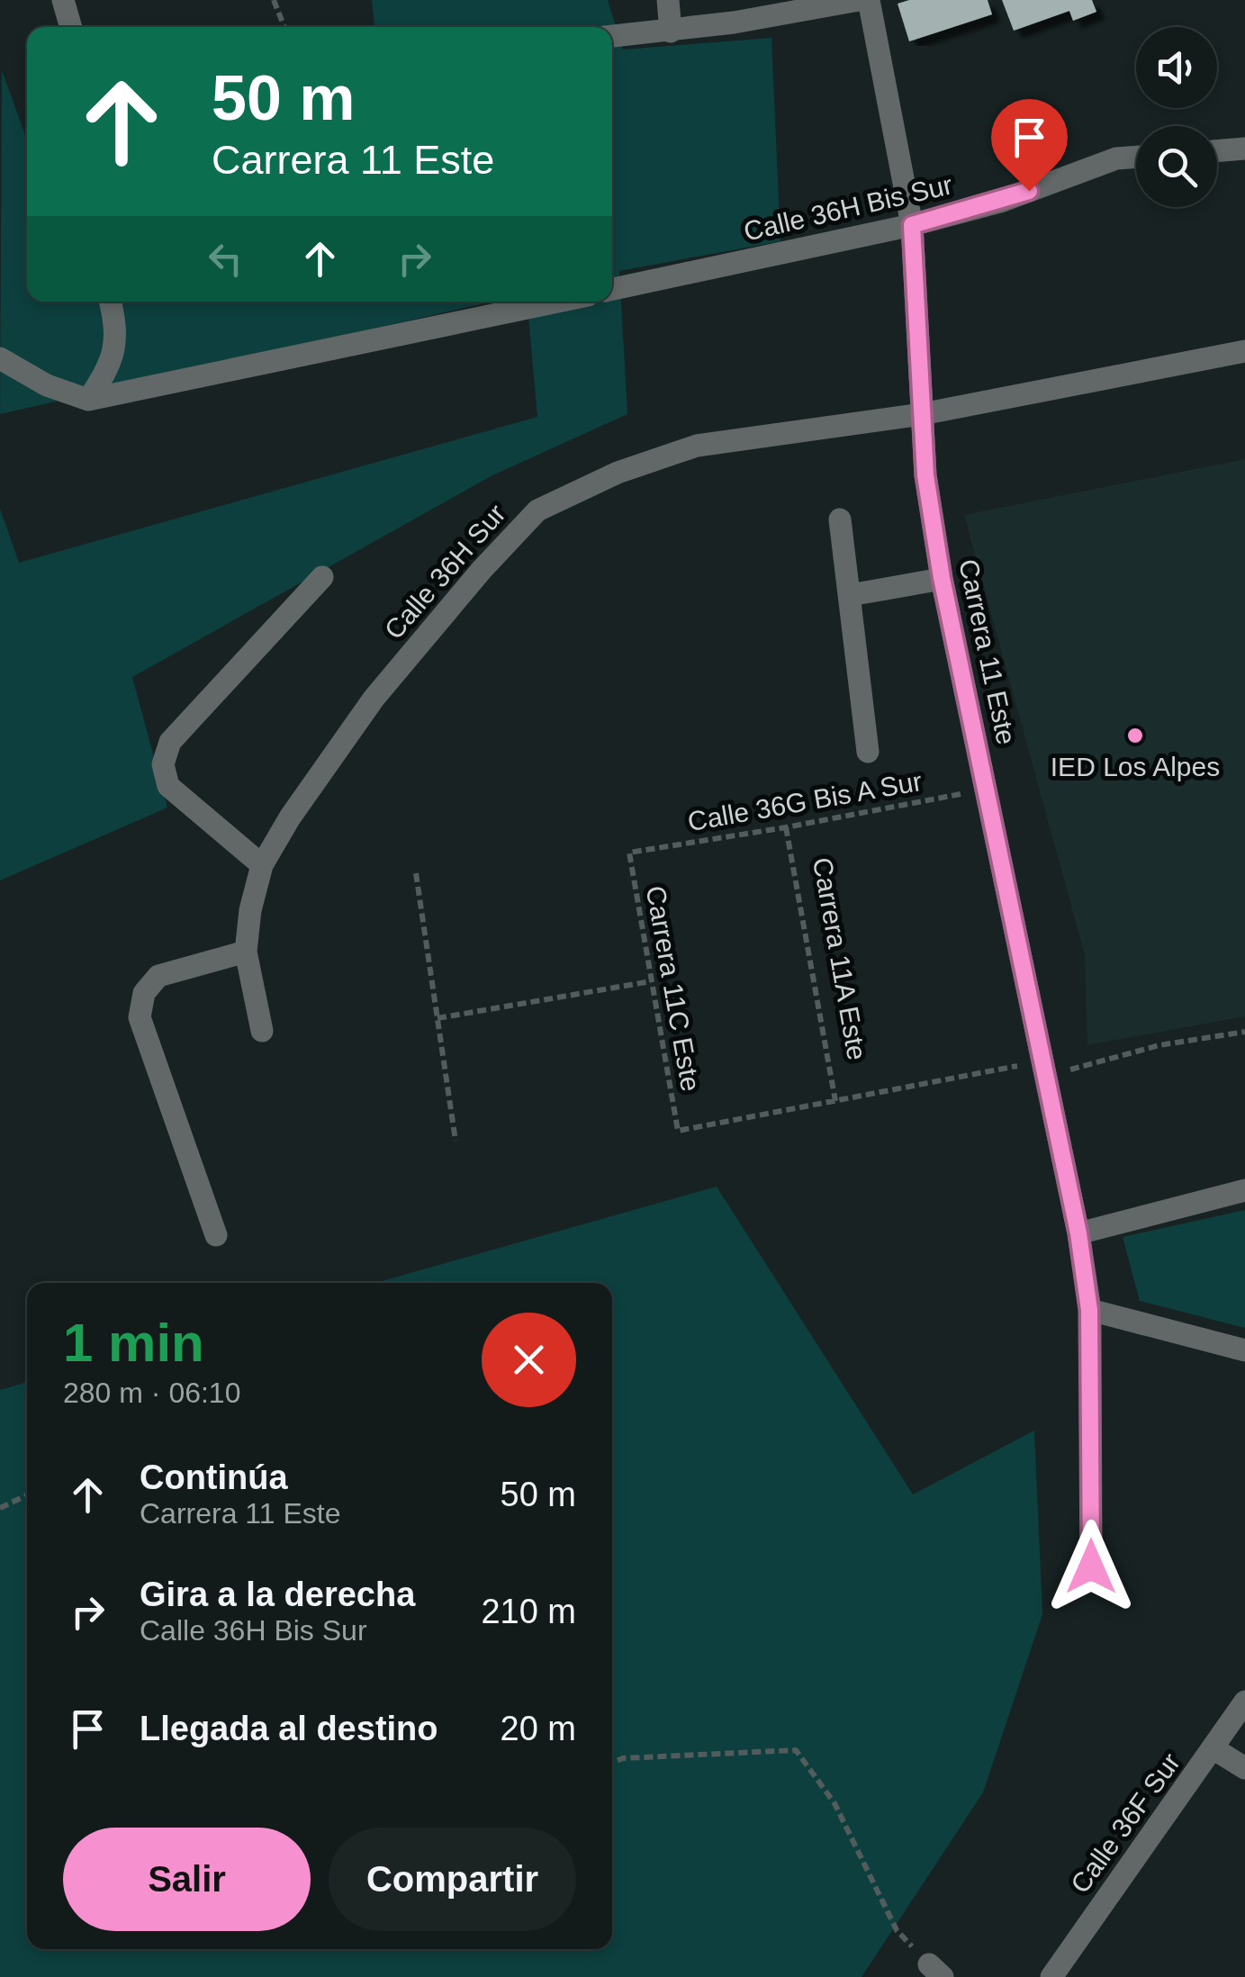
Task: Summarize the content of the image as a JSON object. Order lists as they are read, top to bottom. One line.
{"streets":{"street":["Calle 36H Bis Sur","Calle 36H Sur","Carrera 11 Este","Calle 36F Sur"],"path":["Calle 36G Bis A Sur","Carrera 11A Este","Carrera 11C Este"]},"crossings":[["Calle 36H Bis Sur","Carrera 11 Este"],["Calle 36H Sur","Carrera 11 Este"],["Carrera 11 Este","Calle 36G Bis A Sur"],["Calle 36G Bis A Sur","Carrera 11A Este"],["Calle 36G Bis A Sur","Carrera 11C Este"],["Carrera 11A Este","Carrera 11C Este"]],"places":["IED Los Alpes"],"page":{"turn":["50 m","Carrera 11 Este"],"heading":["1 min","280 m · 06:10"],"list":[{"name":"Continúa","note":"Carrera 11 Este","value":"50 m"},{"name":"Gira a la derecha","note":"Calle 36H Bis Sur","value":"210 m"},{"name":"Llegada al destino","value":"20 m"}],"buttons":["Salir","Compartir"]}}
